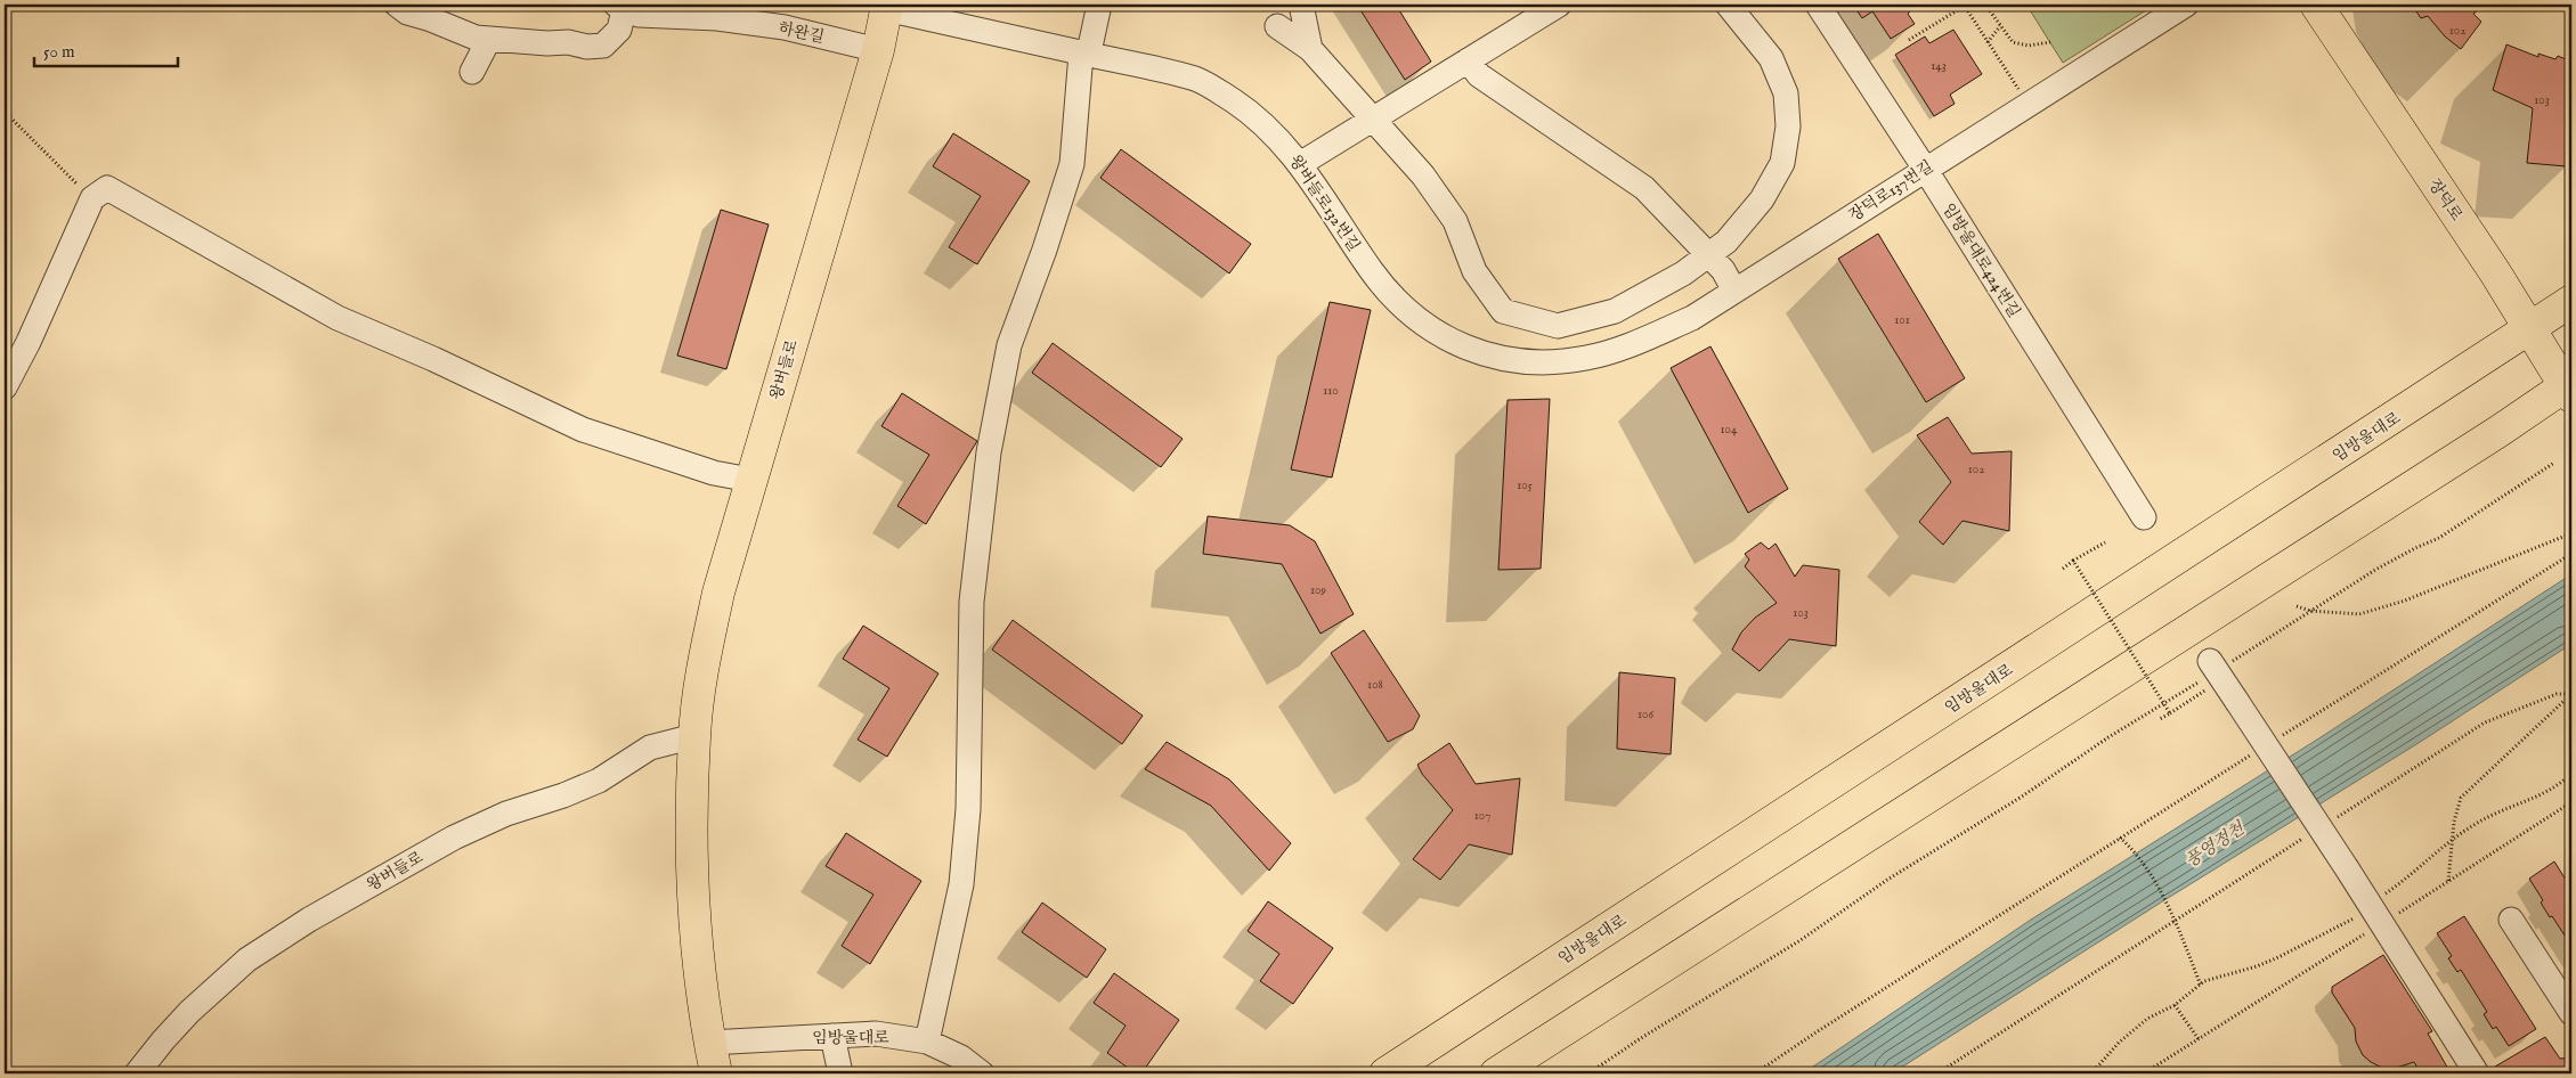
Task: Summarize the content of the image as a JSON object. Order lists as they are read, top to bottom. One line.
{"streets":{"main road":["장덕로","왕버들로","임방울대로"],"street":["하완길","장덕로137번길","왕버들로132번길","임방울대로424번길"]},"crossings":[["하완길","왕버들로"],["장덕로137번길","왕버들로132번길"],["장덕로137번길","임방울대로424번길"],["장덕로","임방울대로"],["왕버들로132번길","왕버들로"],["왕버들로","임방울대로"]],"water":["풍영정천"],"house_numbers":["102","143","103","101","110","104","102","105","109","103","108","106","107"],"scale_bar":"50 m"}
